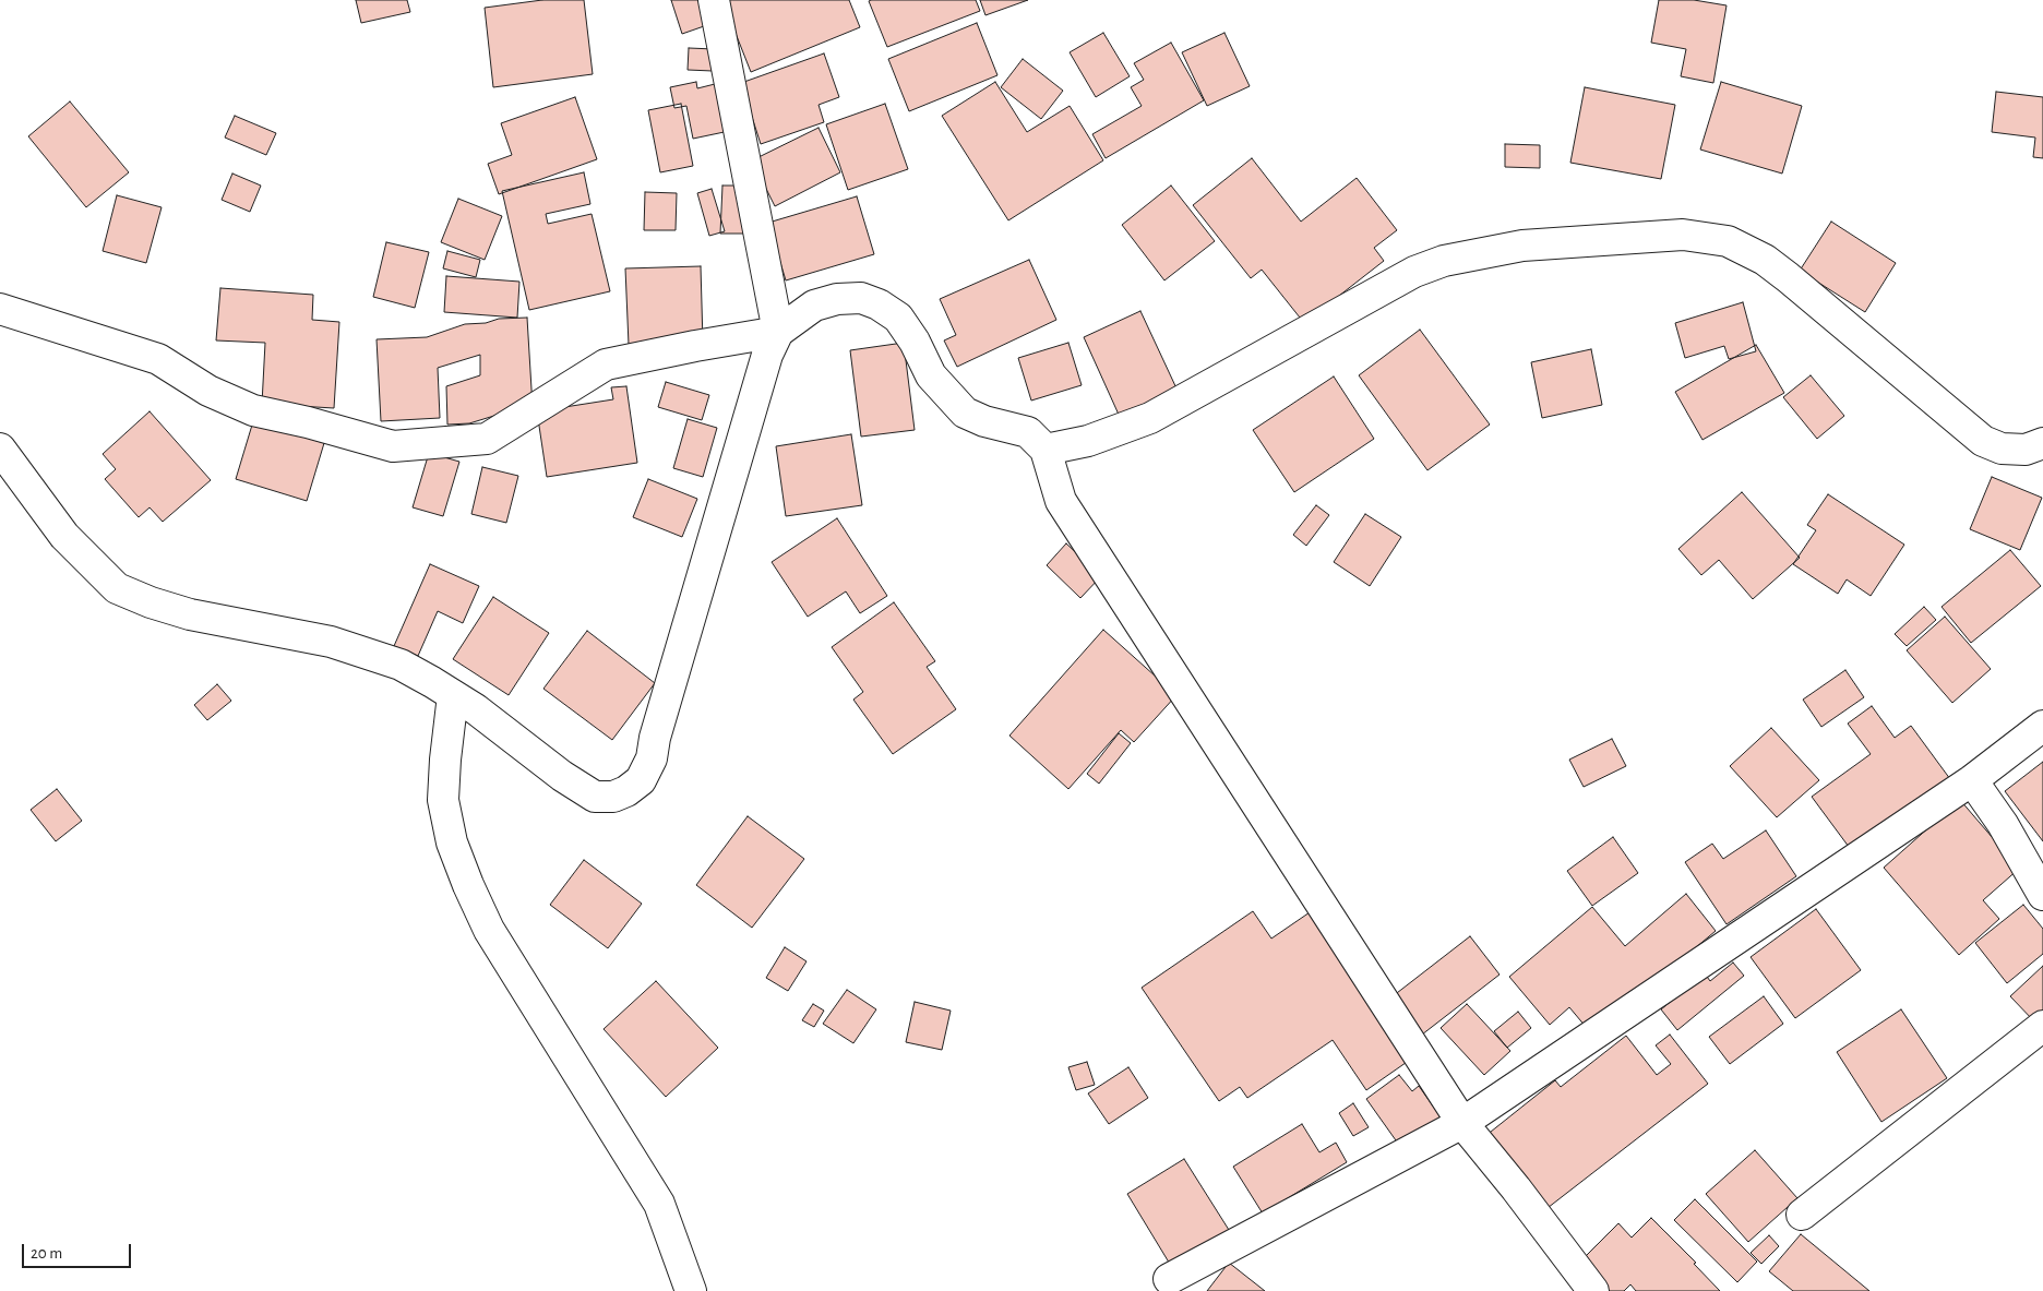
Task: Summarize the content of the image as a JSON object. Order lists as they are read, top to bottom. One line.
{"scale_bar":"20 m"}
